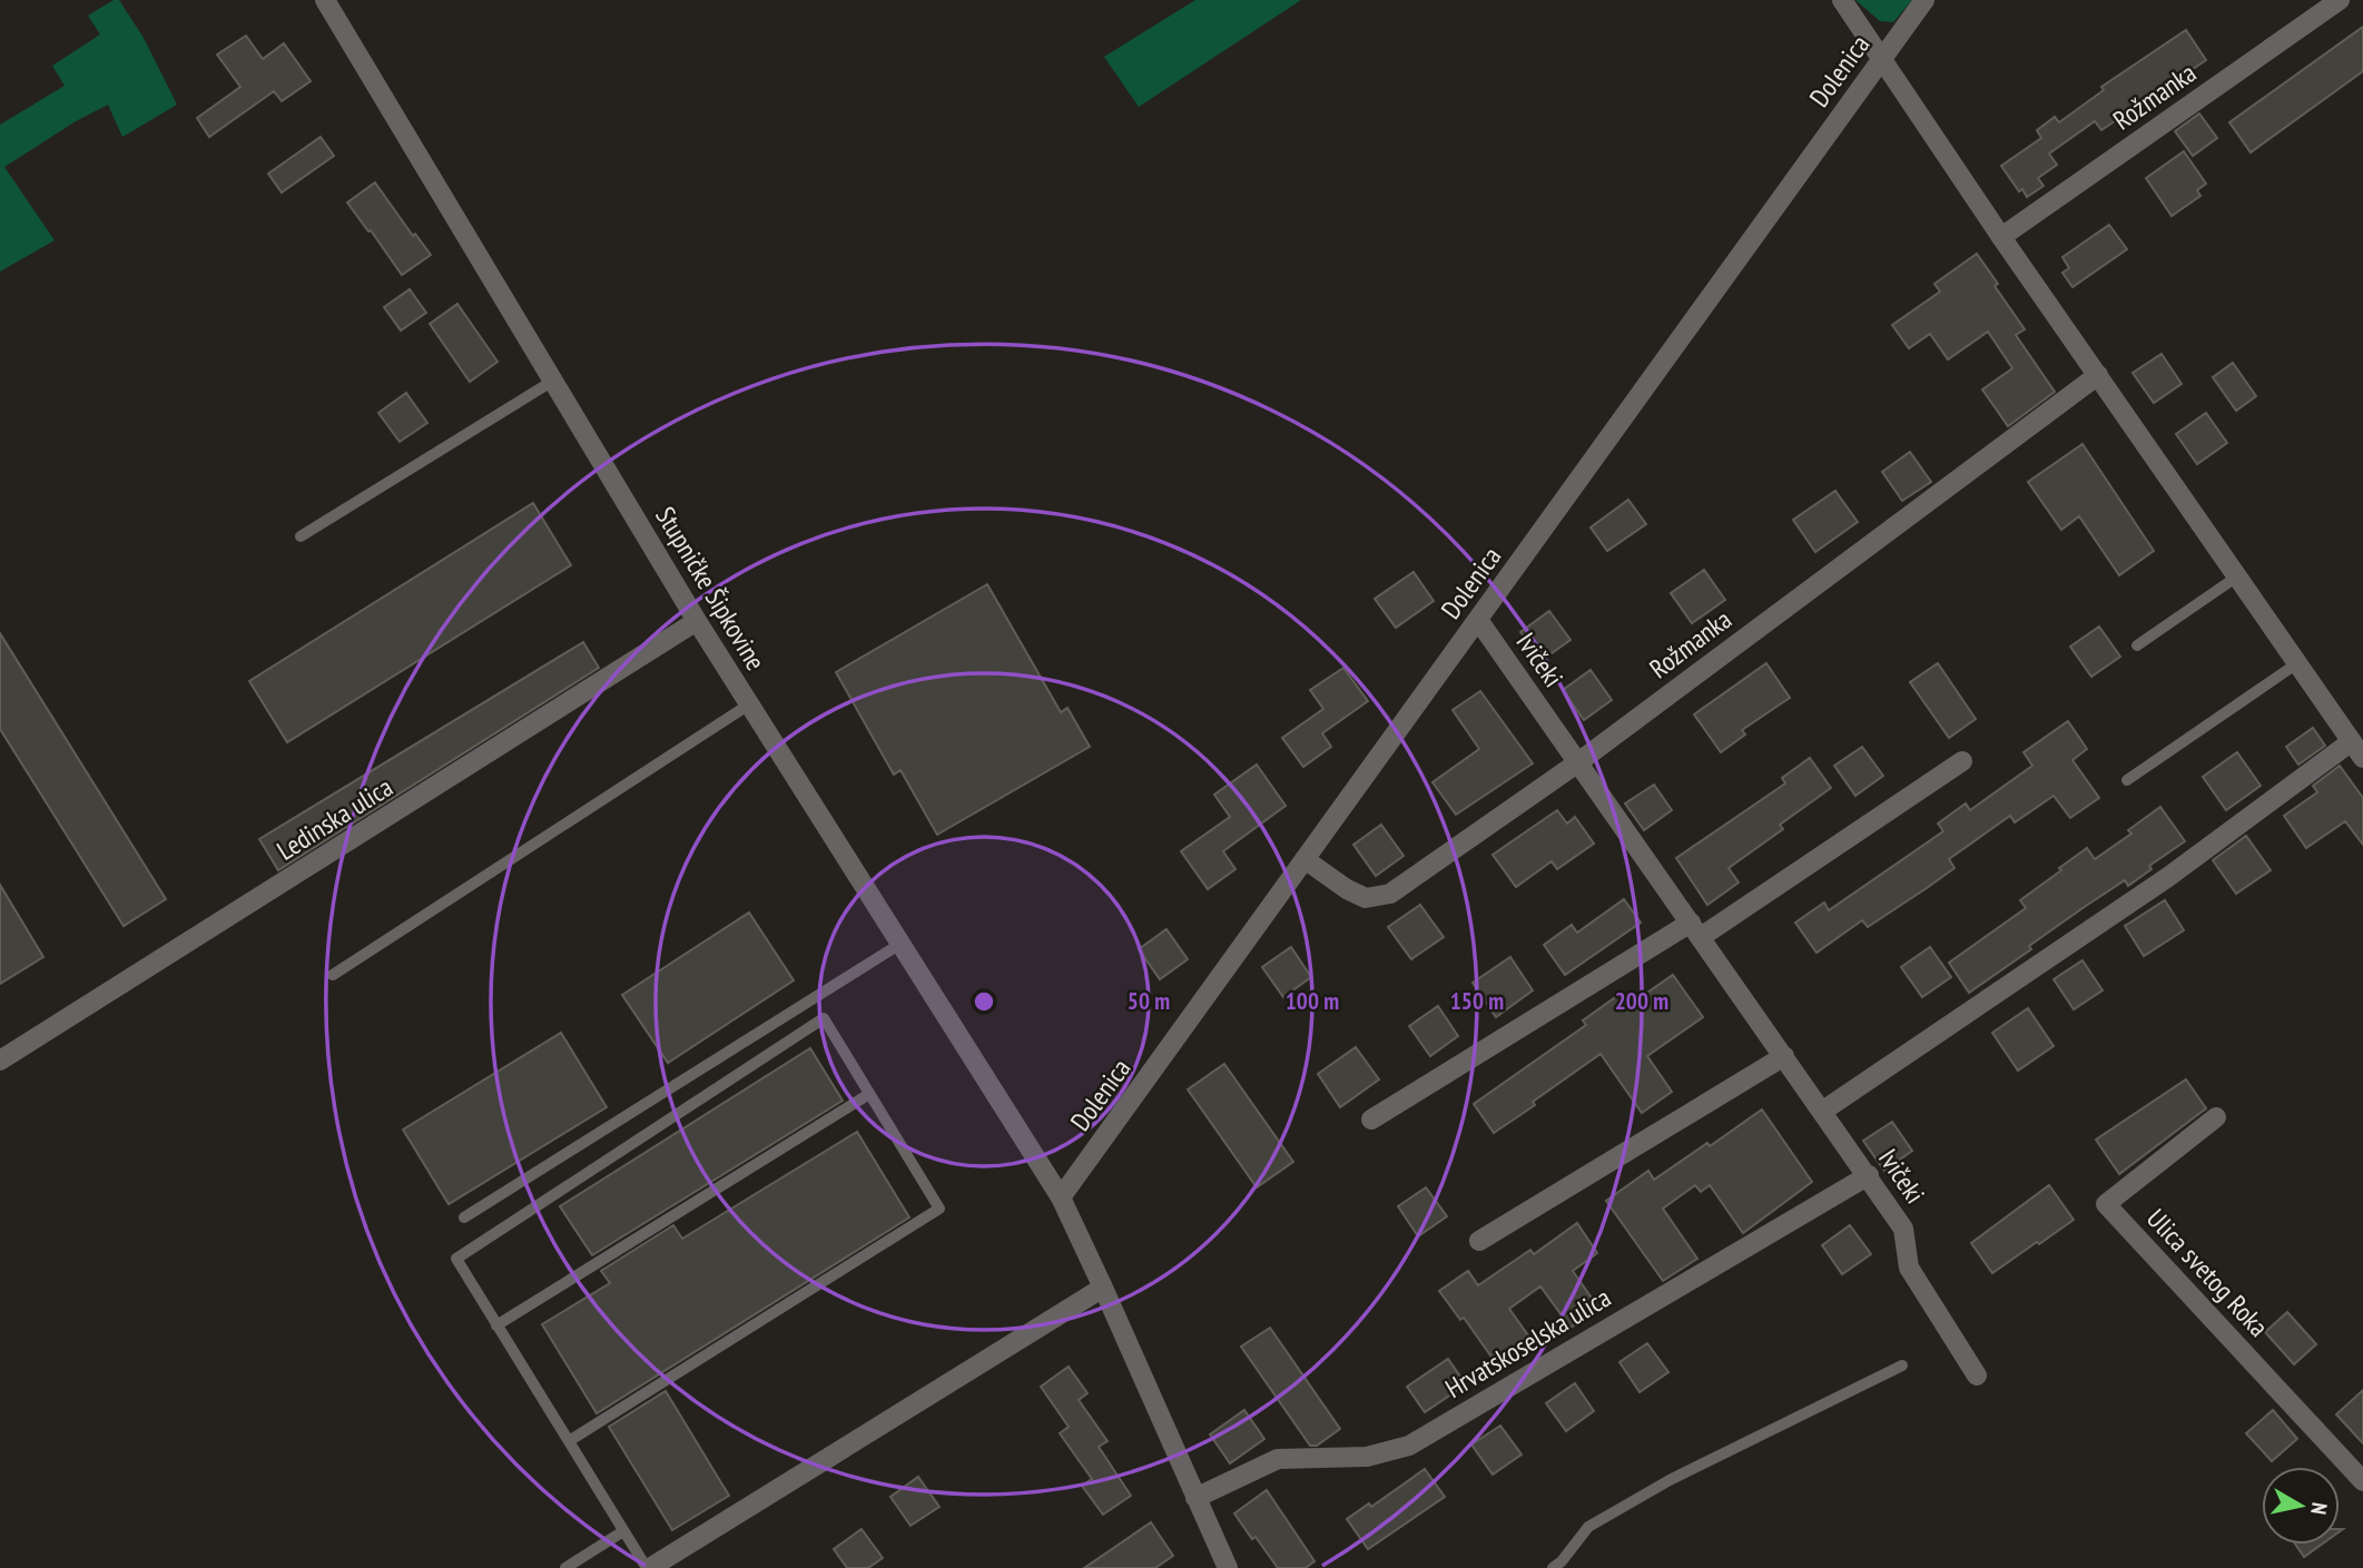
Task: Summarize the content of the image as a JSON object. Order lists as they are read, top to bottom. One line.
{"streets":{"street":["Dolenica","Rožmanka","Stupničke Šipkovine","Ivičeki","Ledinska ulica","Ulica svetog Roka","Hrvatskoselska ulica"]},"crossings":[["Dolenica","Rožmanka"],["Dolenica","Stupničke Šipkovine"],["Dolenica","Ivičeki"],["Rožmanka","Ivičeki"],["Stupničke Šipkovine","Ledinska ulica"],["Ivičeki","Hrvatskoselska ulica"]],"north":"right","rings":["50 m","100 m","150 m","200 m"]}
